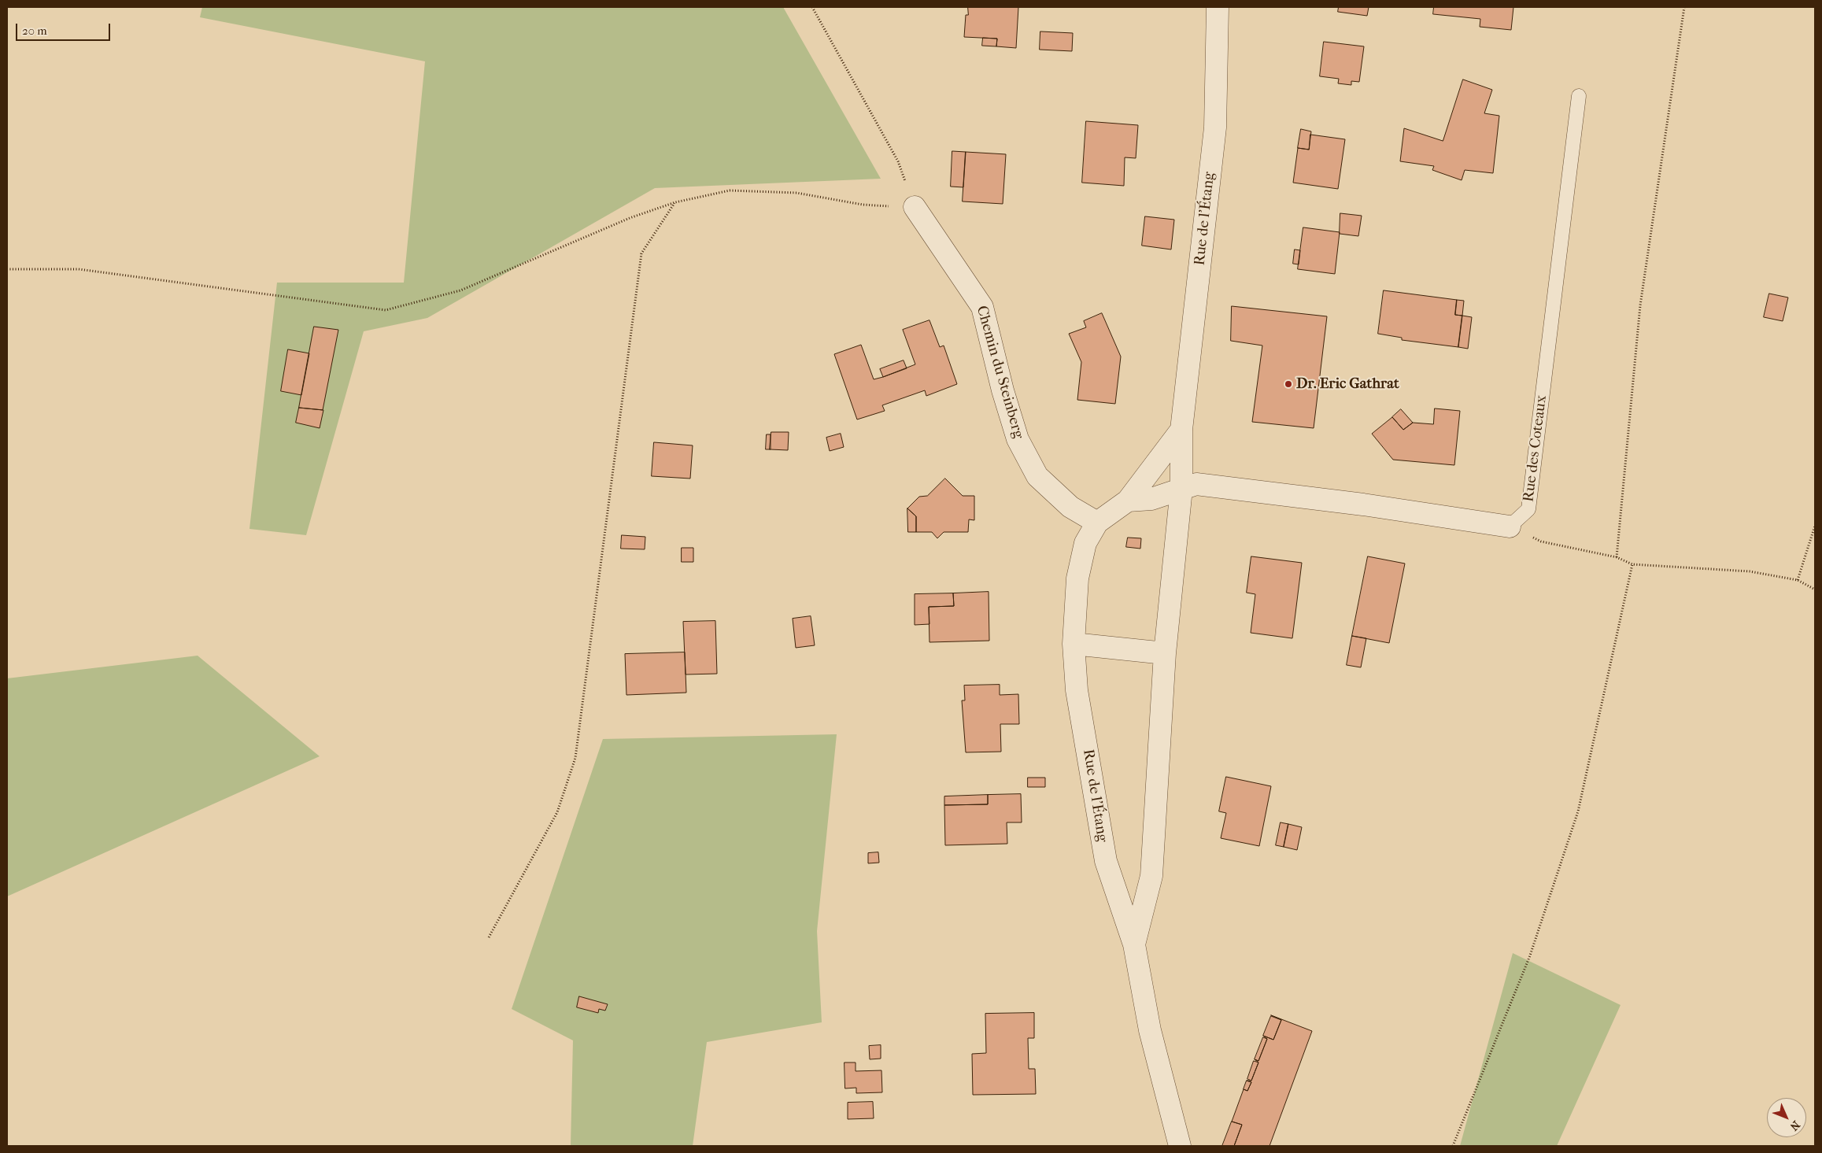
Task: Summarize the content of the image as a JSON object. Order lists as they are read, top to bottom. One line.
{"streets":{"street":["Rue de l'Étang","Chemin du Steinberg"],"lane":["Rue des Coteaux"]},"crossings":[["Rue de l'Étang","Chemin du Steinberg"]],"places":["Dr. Eric Gathrat"],"scale_bar":"20 m","north":"bottom right"}
